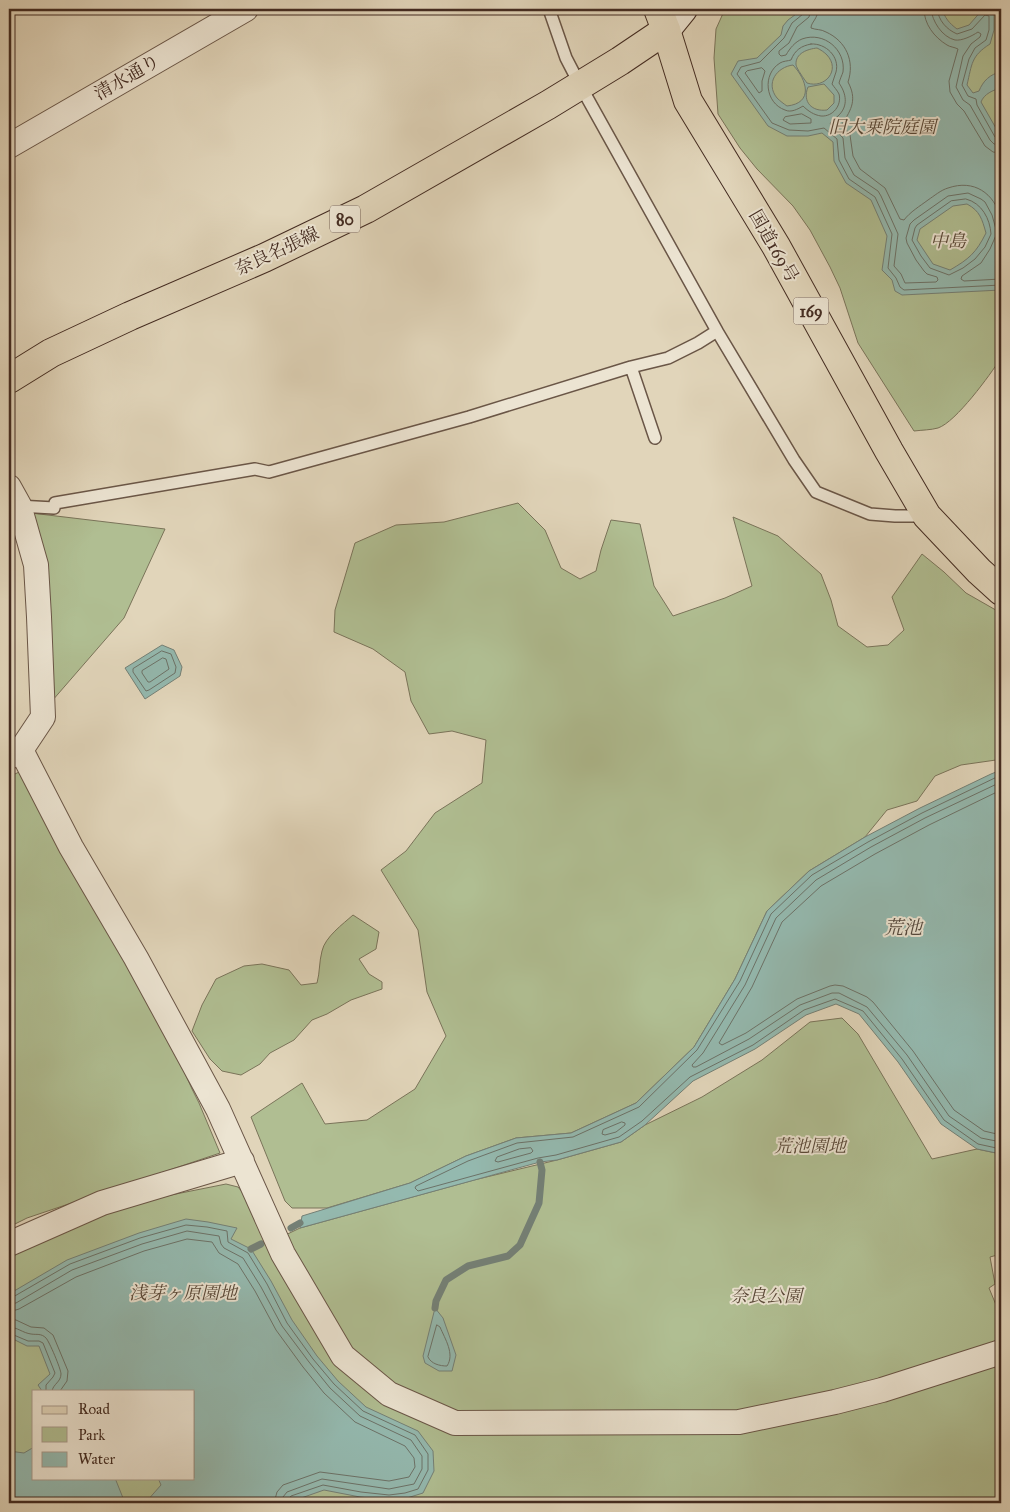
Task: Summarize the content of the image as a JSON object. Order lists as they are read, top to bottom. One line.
{"streets":{"main road":["80","国道169号","奈良名張線","169"],"street":["清水通り"]},"crossings":[["国道169号","奈良名張線"]],"water":["荒池"],"parks":["旧大乗院庭園","中島","荒池園地","浅芽ヶ原園地","奈良公園"],"legend":["Road","Park","Water"]}
